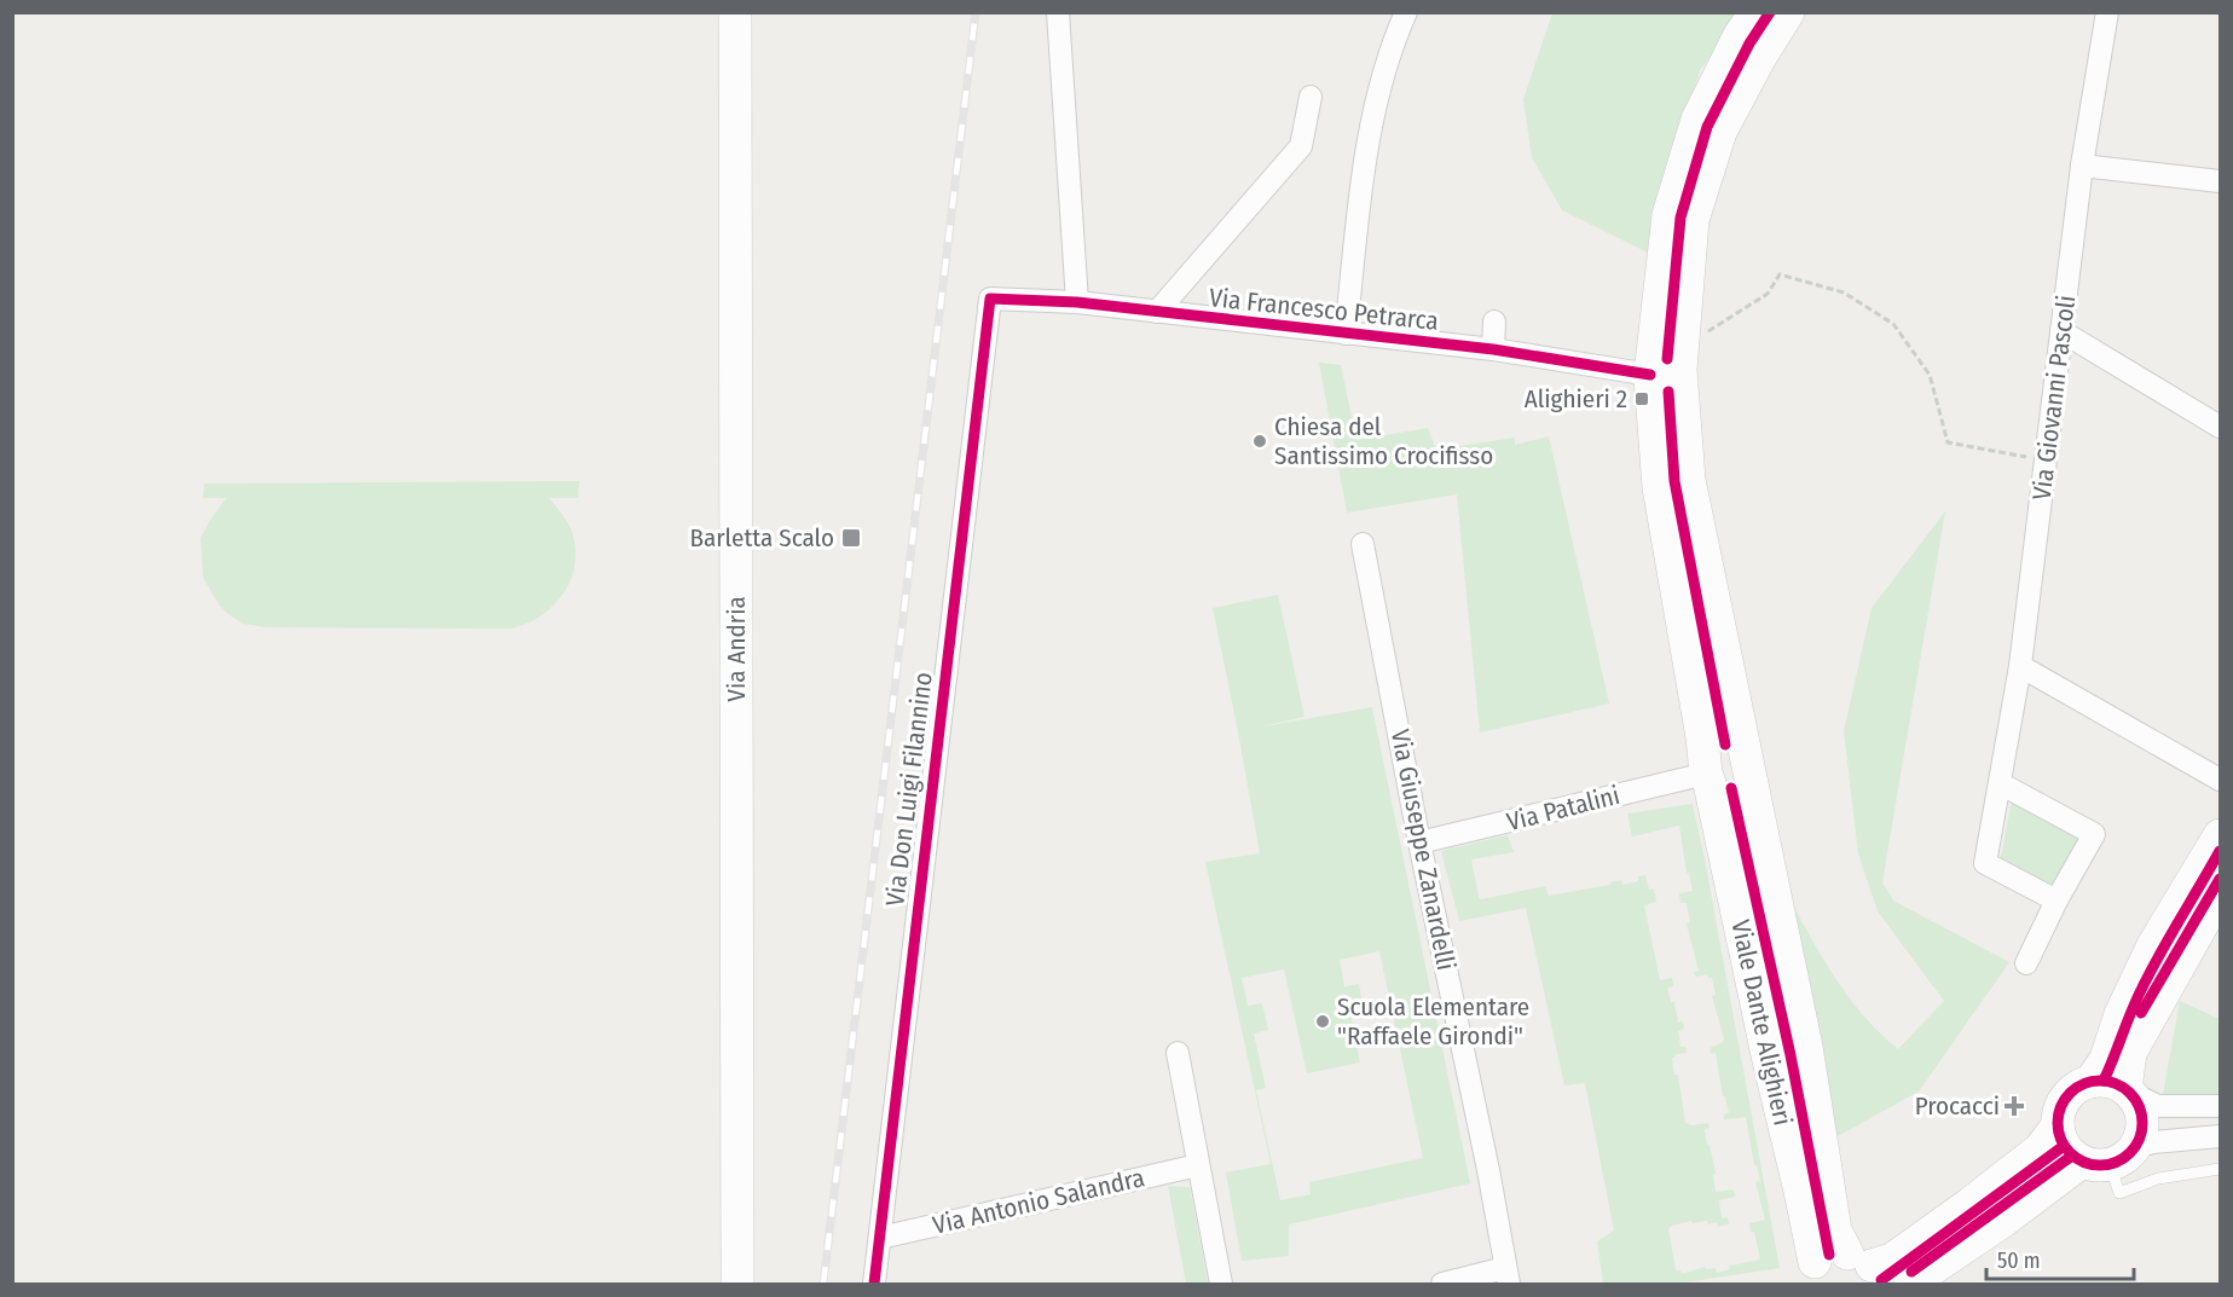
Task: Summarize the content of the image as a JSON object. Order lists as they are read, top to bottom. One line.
{"streets":{"street":["Via Francesco Petrarca","Via Giovanni Pascoli","Via Andria","Via Don Luigi Filannino","Via Patalini","Via Giuseppe Zanardelli","Viale Dante Alighieri","Via Antonio Salandra"]},"crossings":[["Via Francesco Petrarca","Via Don Luigi Filannino"],["Via Francesco Petrarca","Viale Dante Alighieri"],["Via Don Luigi Filannino","Via Antonio Salandra"],["Via Patalini","Via Giuseppe Zanardelli"],["Via Patalini","Viale Dante Alighieri"]],"places":{"transit":["Alighieri 2","Barletta Scalo"],"other":["Chiesa del Santissimo Crocifisso","Scuola Elementare \"Raffaele Girondi\""],"health":["Procacci"]},"scale_bar":"50 m"}
